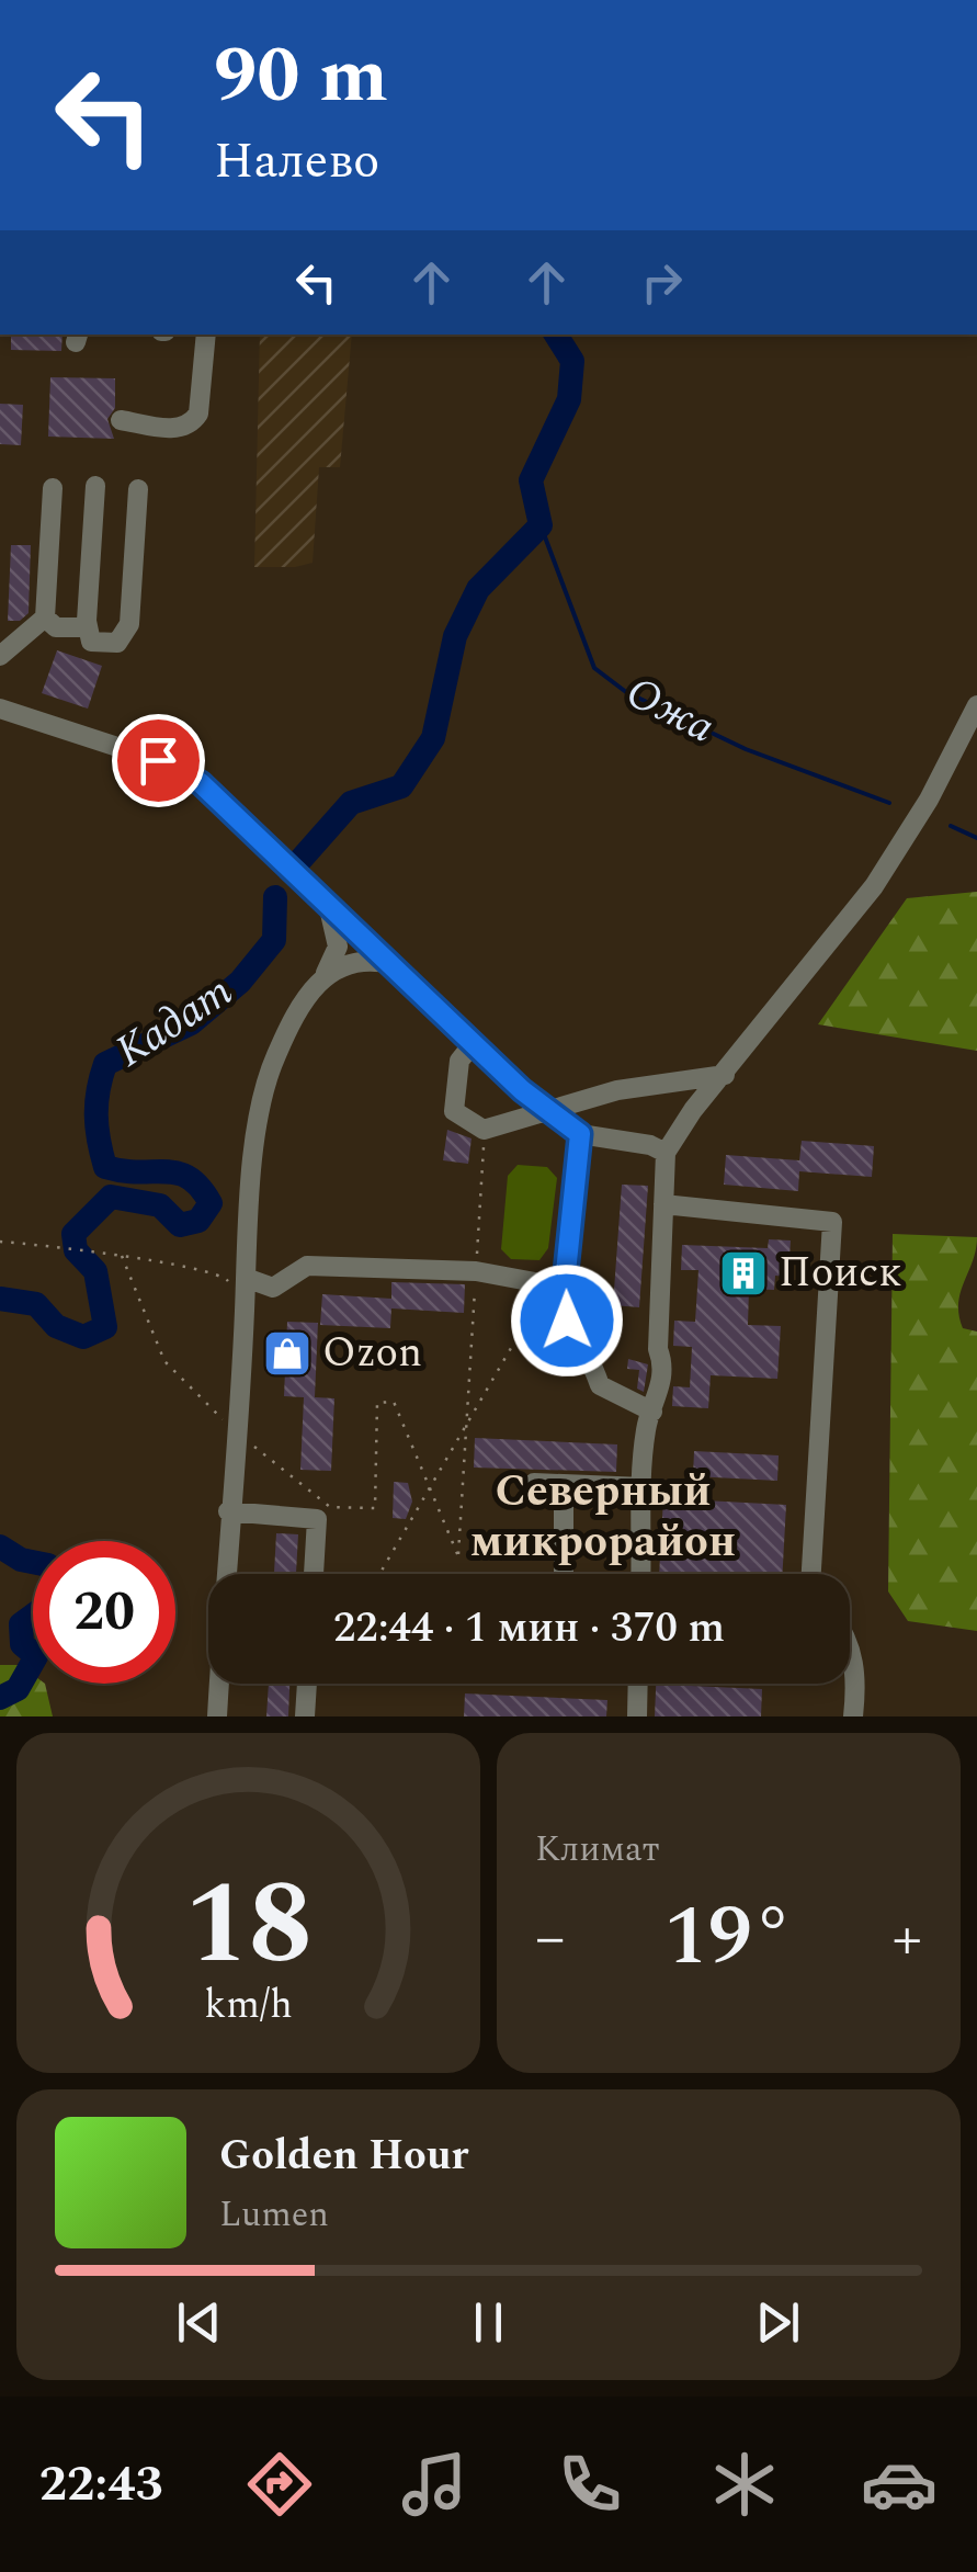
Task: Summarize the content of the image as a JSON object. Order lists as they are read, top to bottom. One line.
{"districts":["Северный микрорайон"],"water":["Ожа","Кадат"],"places":{"building":["Поиск"],"shop":["Ozon"]},"page":{"turn":["90 m","Налево"],"limit":"20","trip":"22:44 · 1 мин · 370 m","tile":"Климат","heat":["−","19°","+"],"song":["Golden Hour","Lumen"],"tabs":"22:43","gauge":["18","km/h"]}}
